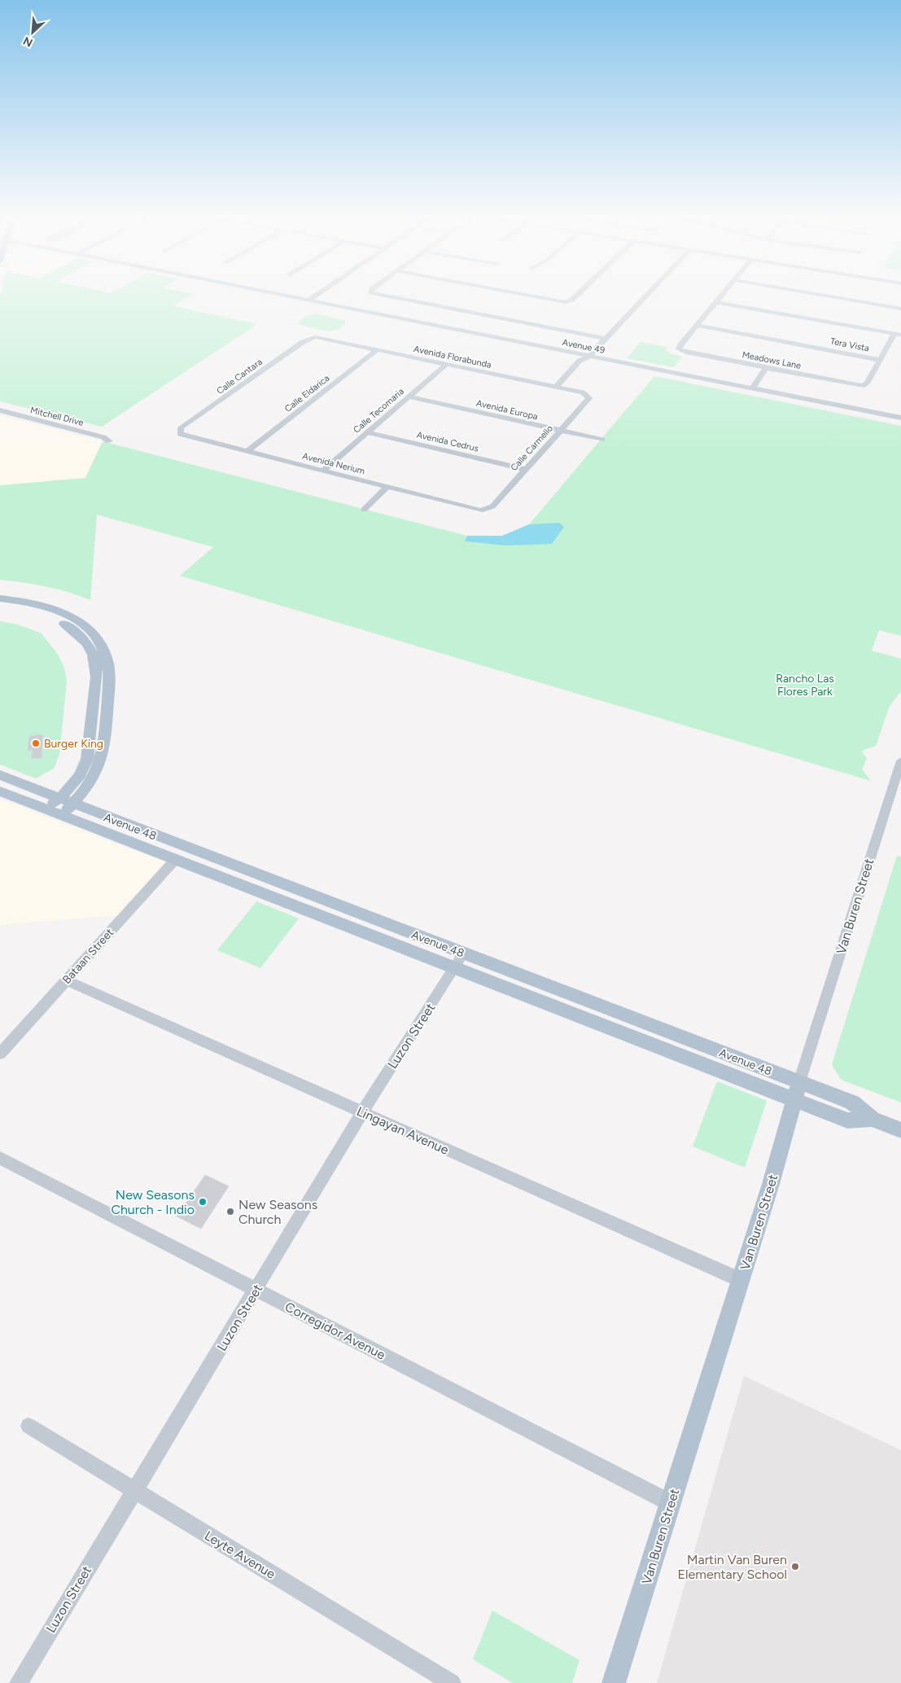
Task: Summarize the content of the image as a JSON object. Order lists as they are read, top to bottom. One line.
{"streets":{"main road":["Avenue 48","Van Buren Street"],"street":["Tera Vista","Avenue 49","Avenida Florabunda","Meadows Lane","Calle Cantara","Calle Eldarica","Avenida Europa","Calle Tecomaria","Mitchell Drive","Avenida Cedrus","Calle Carmello","Avenida Nerium","Bataan Street","Luzon Street","Lingayan Avenue","Corregidor Avenue","Leyte Avenue"]},"crossings":[["Tera Vista","Meadows Lane"],["Avenida Florabunda","Calle Cantara"],["Avenida Florabunda","Calle Eldarica"],["Avenida Florabunda","Calle Tecomaria"],["Avenida Florabunda","Calle Carmello"],["Calle Cantara","Avenida Nerium"],["Calle Eldarica","Avenida Nerium"],["Avenida Europa","Calle Tecomaria"],["Avenida Europa","Calle Carmello"],["Calle Tecomaria","Avenida Cedrus"],["Calle Tecomaria","Avenida Nerium"],["Avenida Cedrus","Calle Carmello"],["Calle Carmello","Avenida Nerium"],["Avenue 48","Van Buren Street"],["Avenue 48","Bataan Street"],["Avenue 48","Luzon Street"],["Van Buren Street","Lingayan Avenue"],["Van Buren Street","Corregidor Avenue"],["Bataan Street","Lingayan Avenue"],["Luzon Street","Lingayan Avenue"],["Luzon Street","Corregidor Avenue"],["Luzon Street","Leyte Avenue"]],"parks":["Rancho Las Flores Park"],"places":["Burger King","New Seasons Church - Indio","New Seasons Church","Martin Van Buren Elementary School"],"north":"bottom left"}
